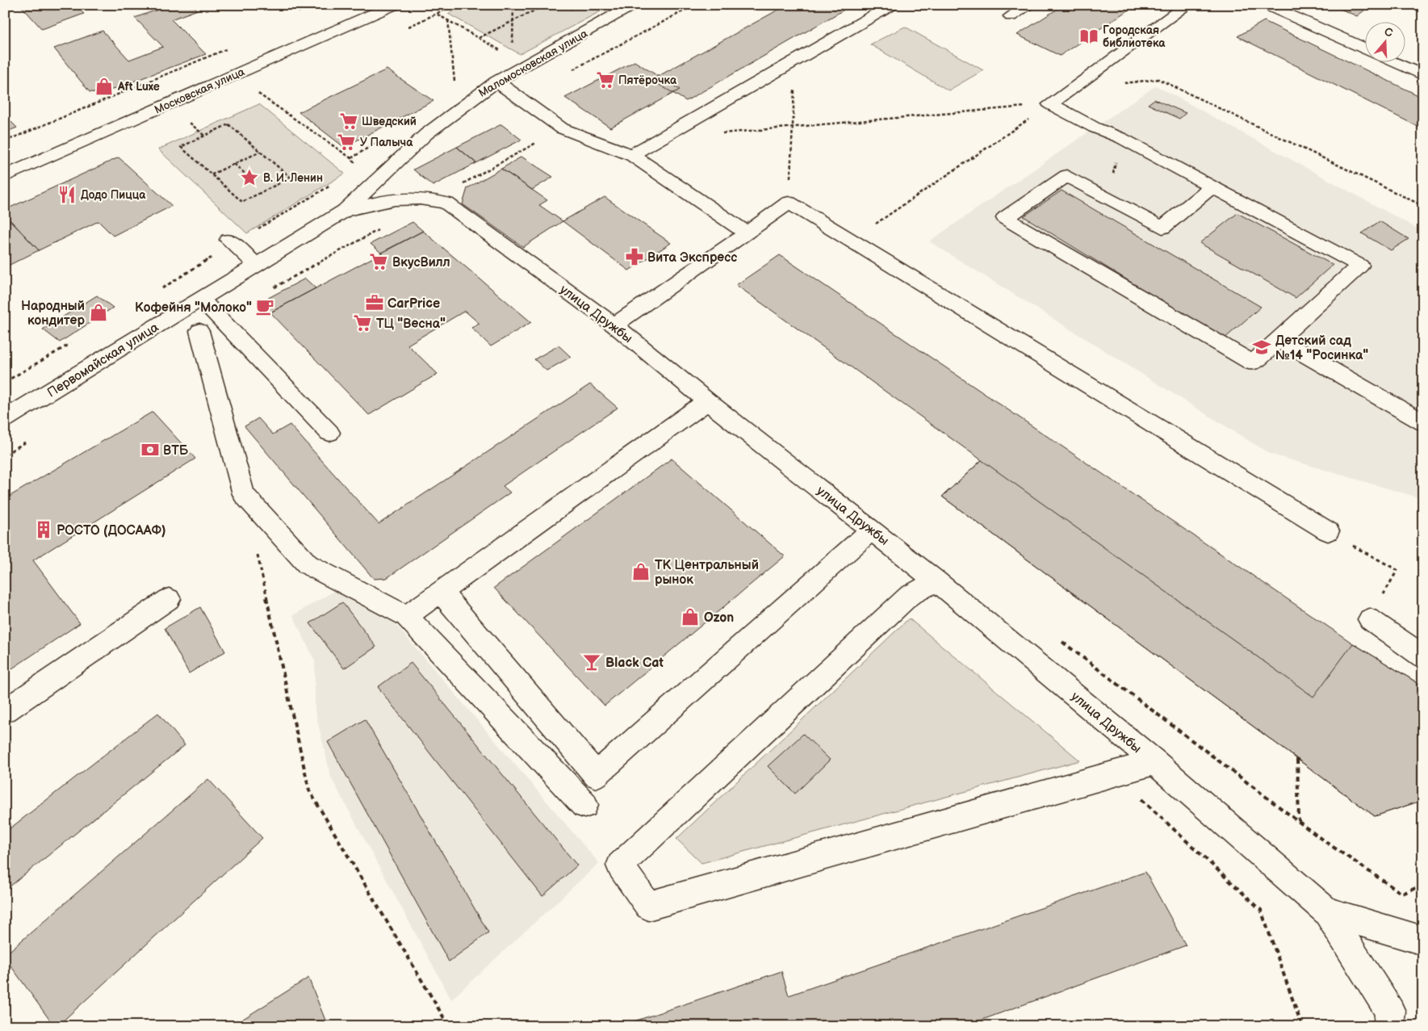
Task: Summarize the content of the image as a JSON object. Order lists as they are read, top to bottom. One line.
{"streets":{"street":["Маломосковская улица","Московская улица","улица Дружбы","Первомайская улица"]},"crossings":[["улица Дружбы","Первомайская улица"]],"places":{"library":["Городская библиотека"],"supermarket":["Пятёрочка","Шведский","У Палыча","ВкусВилл","ТЦ \"Весна\""],"shop":["Aft Luxe","Народный кондитер","ТК Центральный рынок","Ozon"],"place":["В. И. Ленин"],"restaurant":["Додо Пицца"],"pharmacy":["Вита Экспресс"],"office":["CarPrice"],"cafe":["Кофейня \"Молоко\""],"school or university":["Детский сад №14 \"Росинка\""],"bank":["ВТБ"],"building":["РОСТО (ДОСААФ)"],"bar":["Black Cat"]},"north":"top"}
